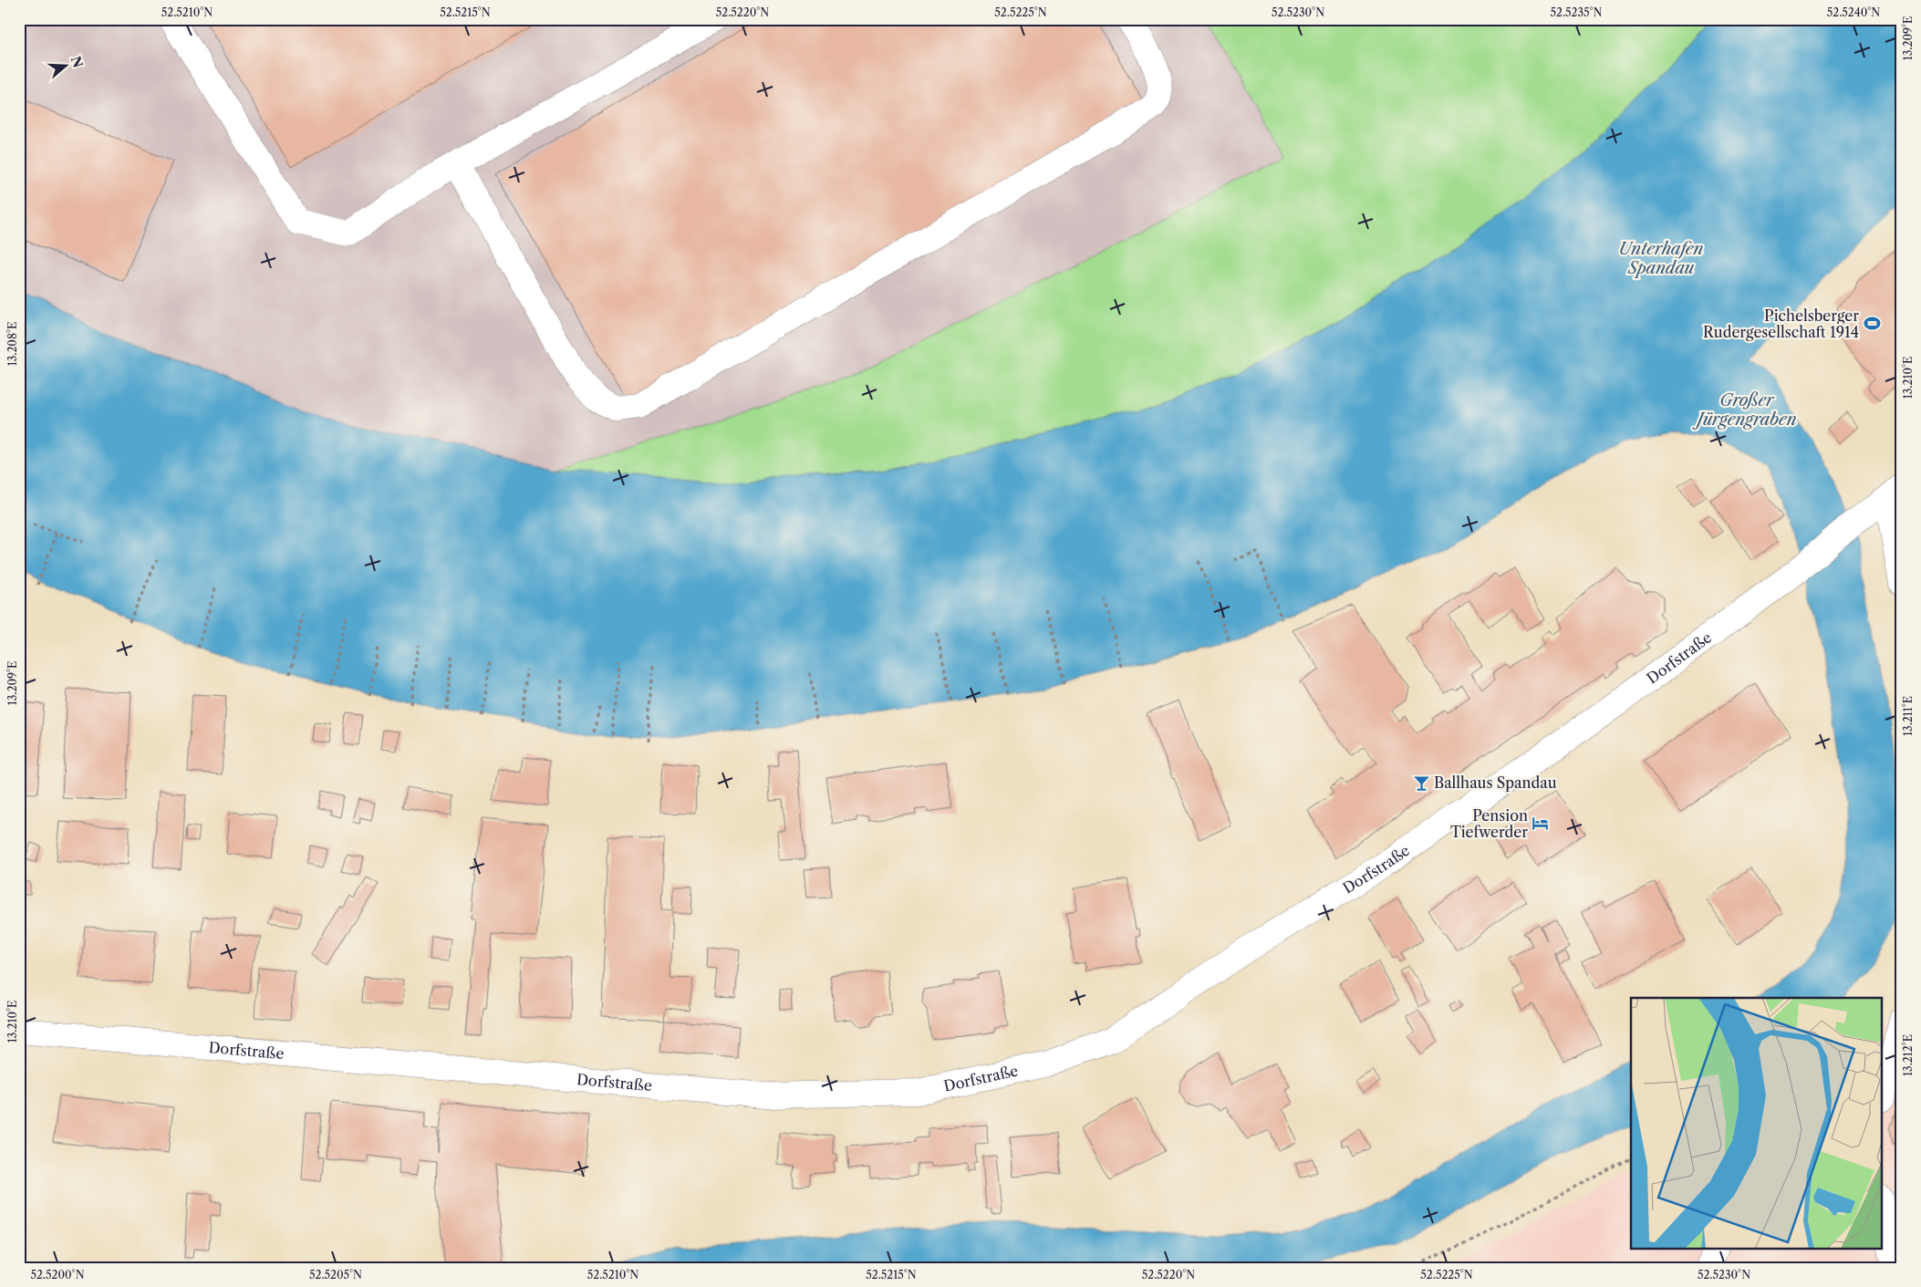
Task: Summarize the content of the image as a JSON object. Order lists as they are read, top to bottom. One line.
{"streets":{"street":["Dorfstraße"]},"water":["Unterhafen Spandau","Großer Jürgengraben"],"places":{"sports":["Pichelsberger Rudergesellschaft 1914"],"bar":["Ballhaus Spandau"],"hotel":["Pension Tiefwerder"]},"north":"right","coordinates":["52.5210°N","52.5215°N","52.5220°N","52.5225°N","52.5230°N","52.5235°N","52.5240°N","13.209°E","13.208°E","13.210°E","13.211°E","13.212°E","52.5200°N","52.5205°N"]}
